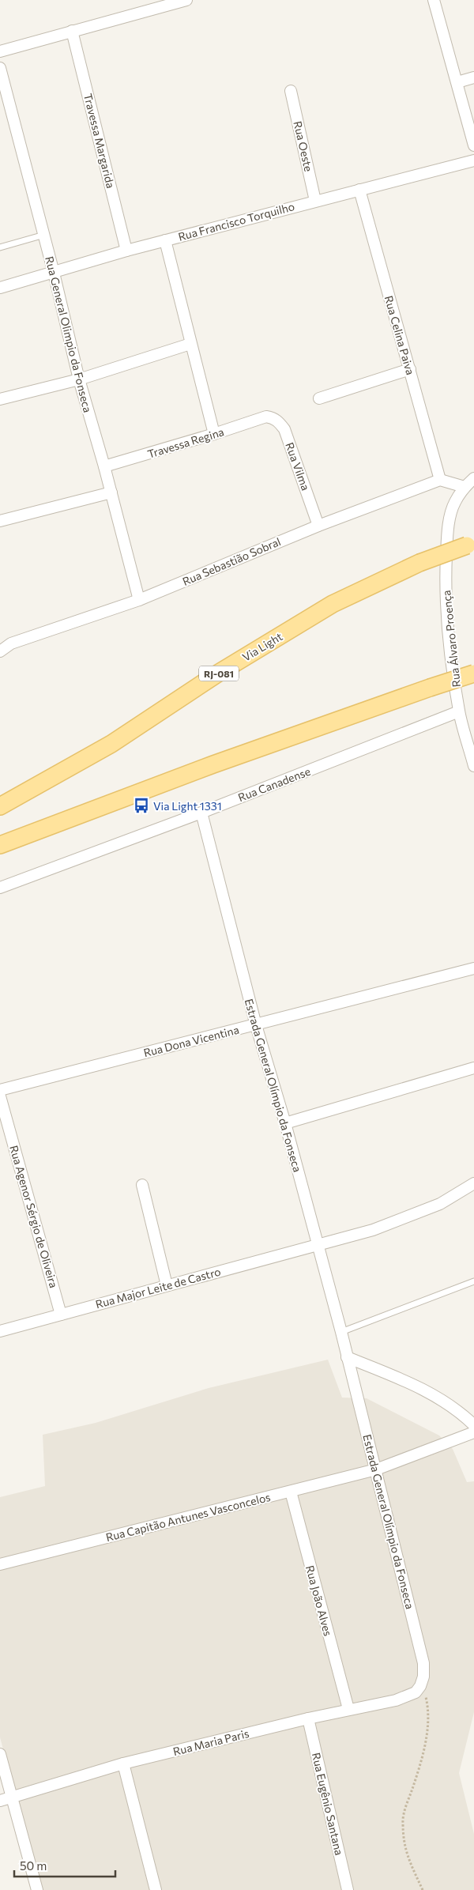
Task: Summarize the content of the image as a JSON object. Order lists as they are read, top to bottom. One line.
{"streets":{"main road":["Via Light","RJ-081"],"street":["Travessa Margarida","Rua Oeste","Rua Francisco Torquilho","Rua General Olimpio da Fonseca","Rua Celina Paiva","Travessa Regina","Rua Vilma","Rua Sebastião Sobral","Rua Álvaro Proença","Rua Canadense","Rua Dona Vicentina","Estrada General Olímpio da Fonseca","Rua Agenor Sérgio de Oliveira","Rua Major Leite de Castro","Rua Capitão Antunes Vasconcelos","Rua João Alves","Rua Maria Paris","Rua Eugênio Santana"]},"crossings":[["Travessa Margarida","Rua Francisco Torquilho"],["Rua Oeste","Rua Francisco Torquilho"],["Rua Francisco Torquilho","Rua General Olimpio da Fonseca"],["Rua Francisco Torquilho","Rua Celina Paiva"],["Rua General Olimpio da Fonseca","Travessa Regina"],["Rua General Olimpio da Fonseca","Rua Sebastião Sobral"],["Rua Celina Paiva","Rua Sebastião Sobral"],["Travessa Regina","Rua Vilma"],["Rua Vilma","Rua Sebastião Sobral"],["Rua Álvaro Proença","Rua Canadense"],["Rua Canadense","Estrada General Olímpio da Fonseca"],["Rua Dona Vicentina","Estrada General Olímpio da Fonseca"],["Estrada General Olímpio da Fonseca","Rua Major Leite de Castro"],["Estrada General Olímpio da Fonseca","Rua Capitão Antunes Vasconcelos"],["Estrada General Olímpio da Fonseca","Rua Maria Paris"],["Rua Agenor Sérgio de Oliveira","Rua Major Leite de Castro"],["Rua Capitão Antunes Vasconcelos","Rua João Alves"],["Rua João Alves","Rua Maria Paris"],["Rua Maria Paris","Rua Eugênio Santana"]],"places":{"bus stop":["Via Light 1331"]},"scale_bar":"50 m"}
